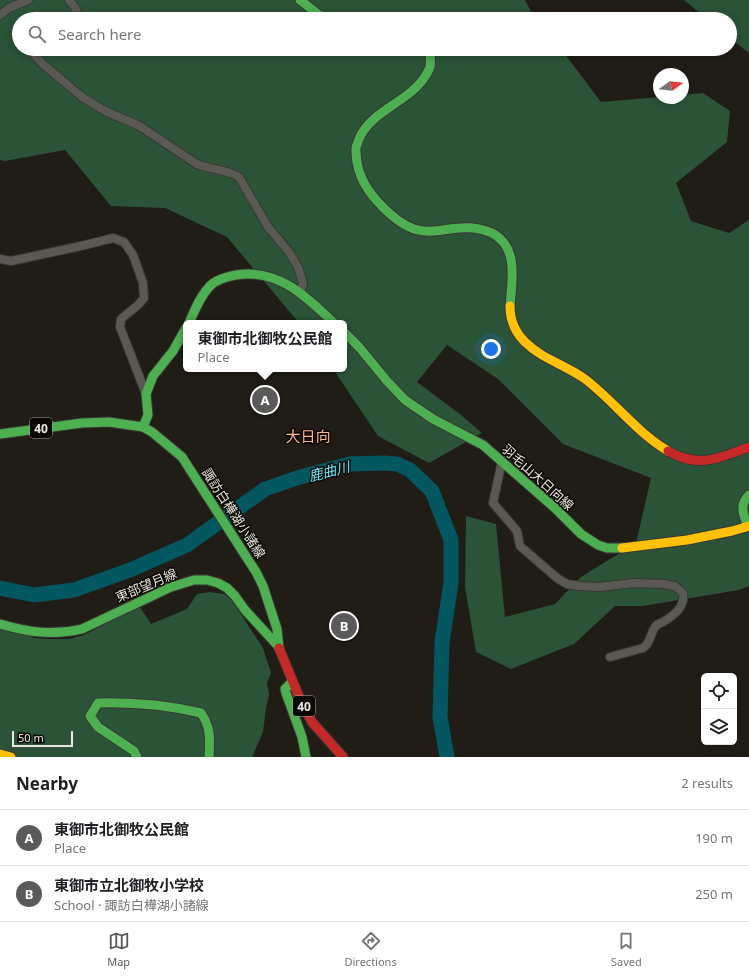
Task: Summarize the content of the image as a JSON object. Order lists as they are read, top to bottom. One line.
{"streets":{"main road":["40","羽毛山大日向線","諏訪白樺湖小諸線","東部望月線"]},"crossings":[["諏訪白樺湖小諸線","東部望月線"]],"districts":["大日向"],"water":["鹿曲川"],"scale_bar":"50 m","north":"right","page":{"search":"Search here","popup":["東御市北御牧公民館","Place"],"pins":["A","B"],"scale":"50 m","heading":["Nearby","2 results"],"list":[{"mark":"A","name":"東御市北御牧公民館","note":"Place","value":"190 m"},{"mark":"B","name":"東御市立北御牧小学校","note":"School · 諏訪白樺湖小諸線","value":"250 m"}],"nav":["Map","Directions","Saved"]}}
